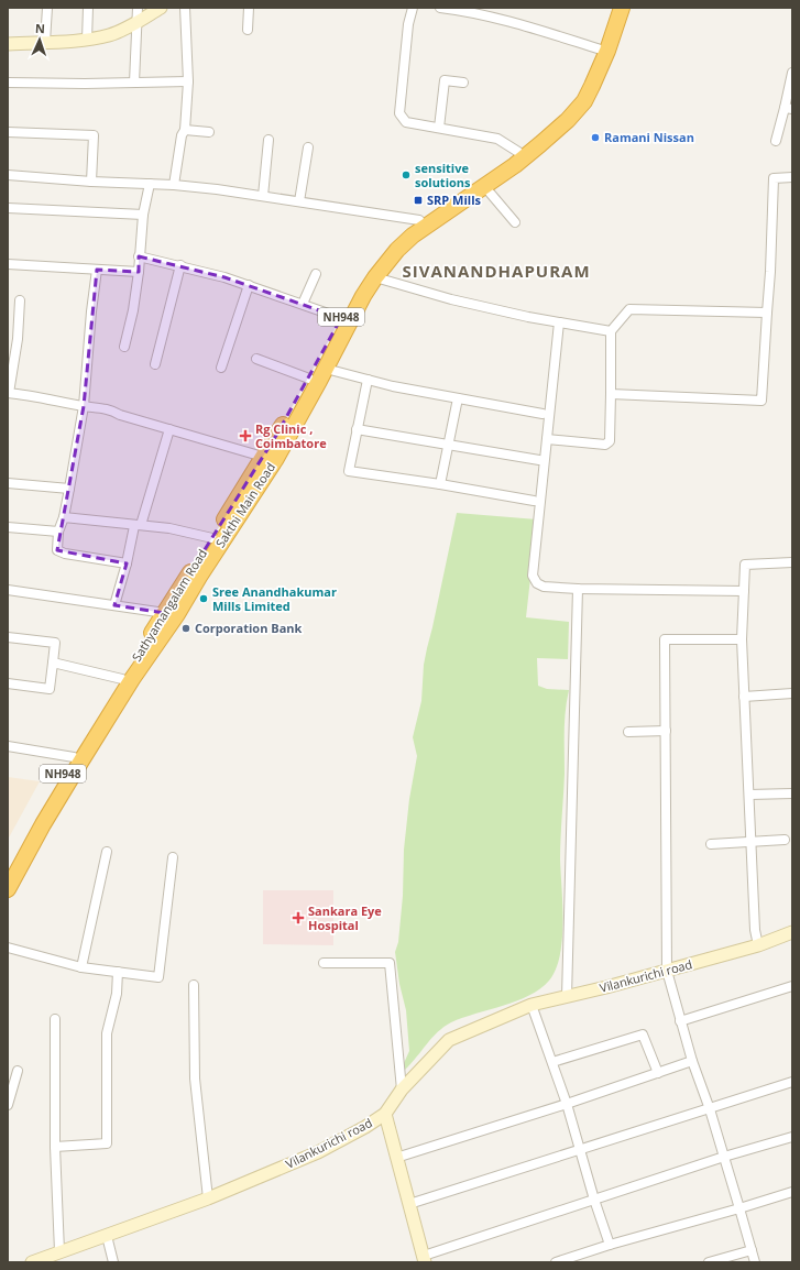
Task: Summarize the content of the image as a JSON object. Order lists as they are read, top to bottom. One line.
{"streets":{"highway":["NH948","Sakthi Main Road","Sathyamangalam Road"],"main road":["Vilankurichi road"]},"crossings":[["Sakthi Main Road","Sathyamangalam Road"]],"districts":["SIVANANDHAPURAM"],"places":{"other":["Ramani Nissan","sensitive solutions","Sree Anandhakumar Mills Limited","Corporation Bank"],"transit":["SRP Mills"],"health":["Rg Clinic , Coimbatore","Sankara Eye Hospital"]},"north":"top"}
